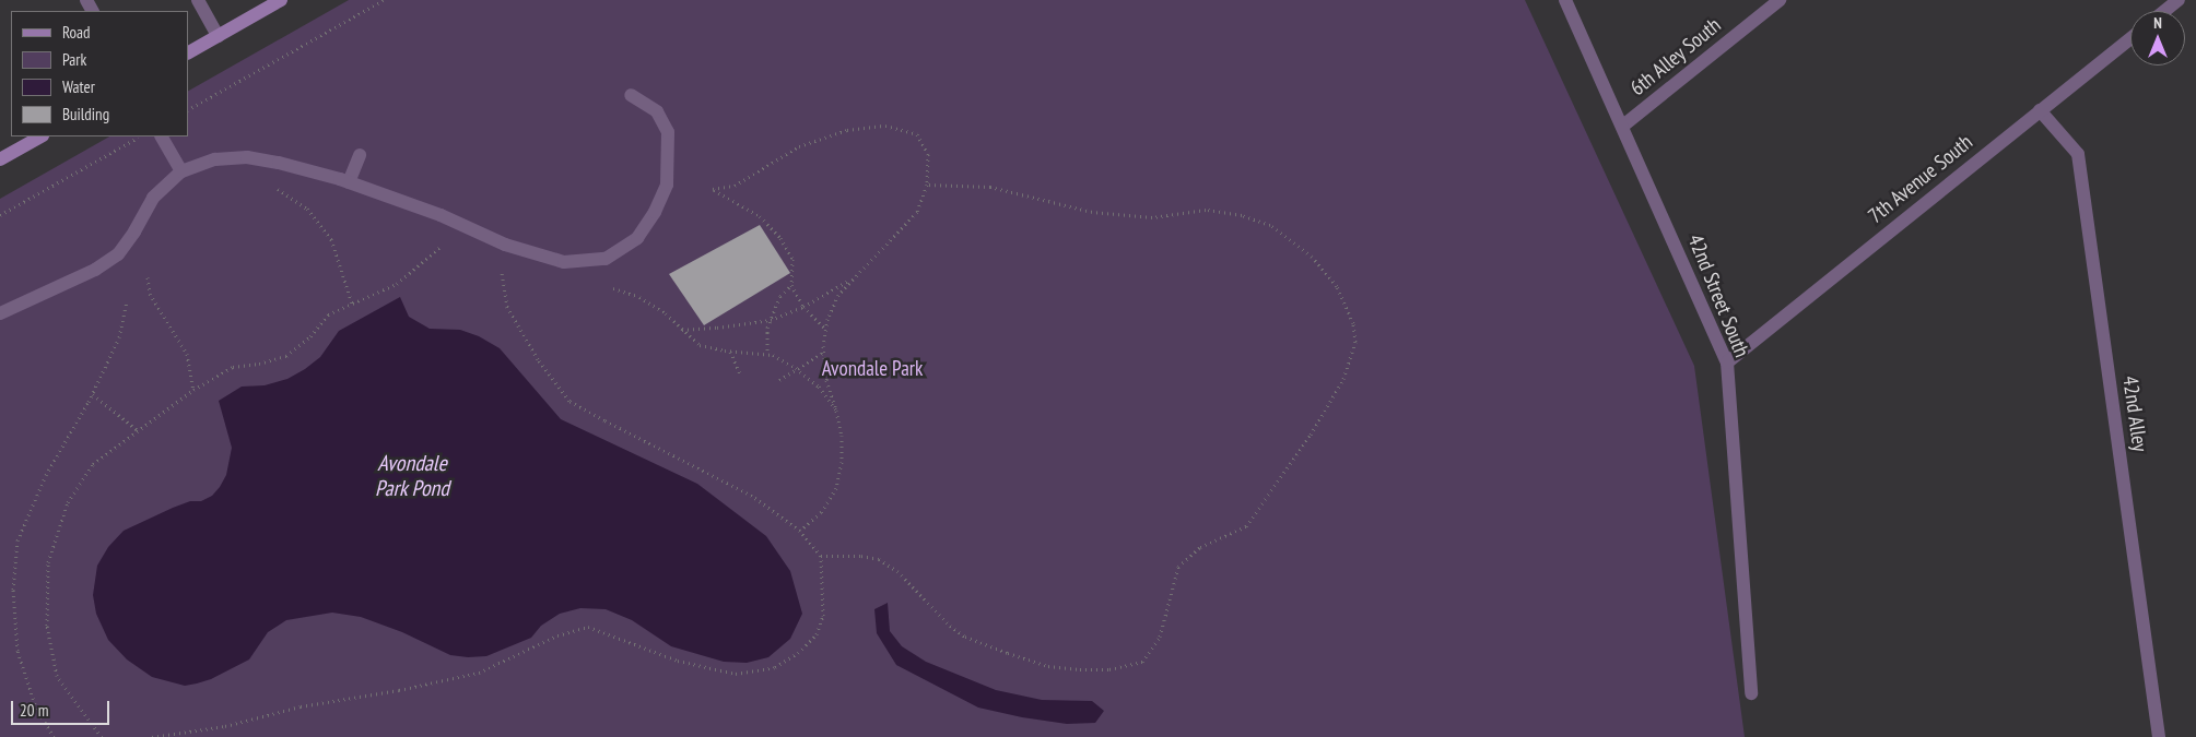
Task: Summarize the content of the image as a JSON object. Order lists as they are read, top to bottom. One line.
{"streets":{"street":["6th Alley South","7th Avenue South","42nd Street South","42nd Alley"]},"crossings":[["6th Alley South","42nd Street South"],["7th Avenue South","42nd Street South"],["7th Avenue South","42nd Alley"]],"water":["Avondale Park Pond"],"parks":["Avondale Park"],"legend":["Road","Park","Water","Building"],"scale_bar":"20 m","north":"top"}
